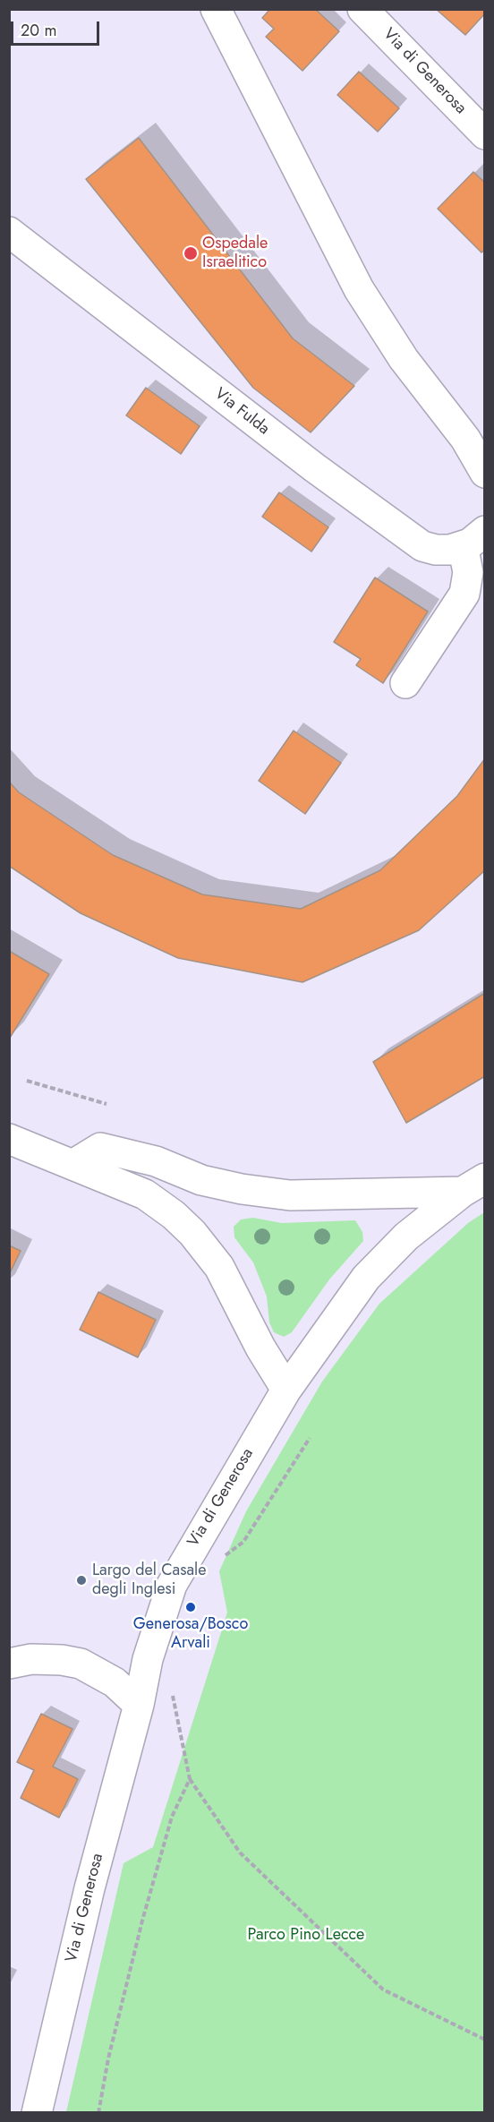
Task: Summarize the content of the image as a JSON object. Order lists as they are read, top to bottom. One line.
{"streets":{"street":["Via di Generosa","Via Fulda"]},"parks":["Parco Pino Lecce"],"places":["Ospedale Israelitico","Largo del Casale degli Inglesi","Generosa/Bosco Arvali"],"scale_bar":"20 m"}
